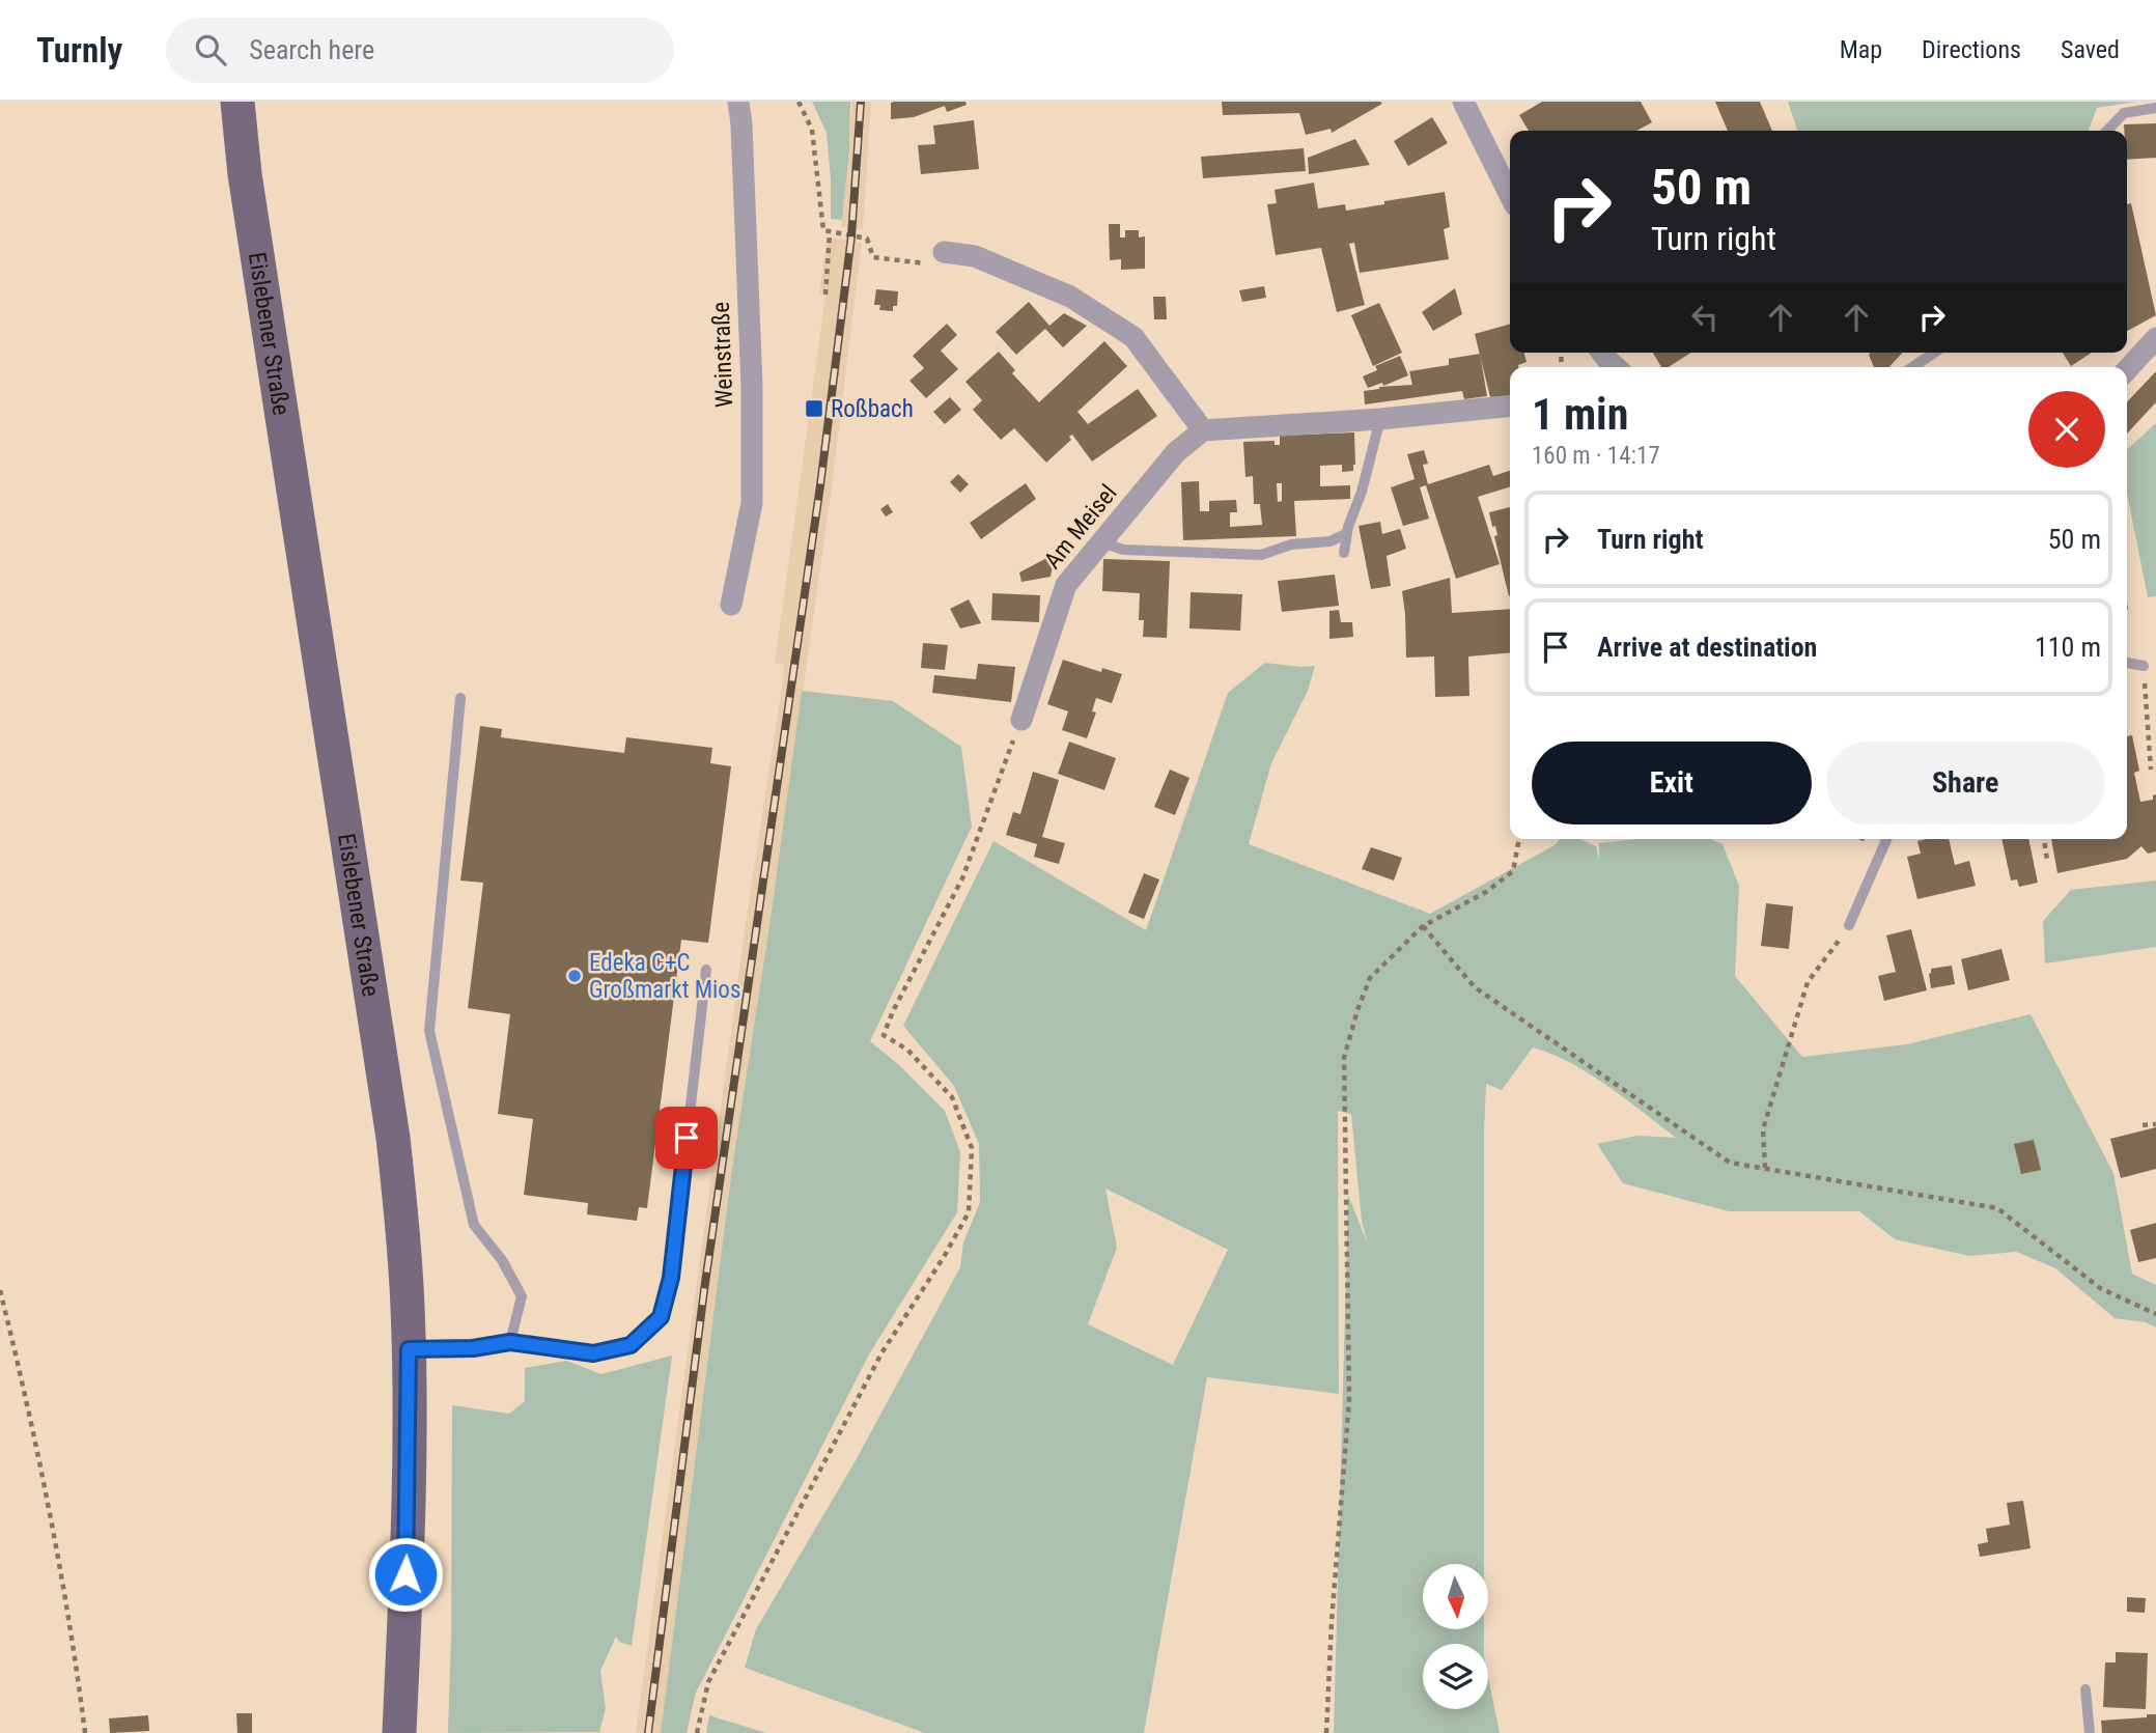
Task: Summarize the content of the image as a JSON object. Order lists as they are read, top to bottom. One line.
{"streets":{"main road":["Eislebener Straße"],"street":["Weinstraße","Am Meisel"]},"places":{"transit":["Roßbach"],"other":["Edeka C+C Großmarkt Mios"]},"north":"bottom","page":{"header":"Turnly","search":"Search here","nav":["Map","Directions","Saved"],"turn":["50 m","Turn right"],"heading":["1 min","160 m · 14:17"],"list":[{"name":"Turn right","value":"50 m"},{"name":"Arrive at destination","value":"110 m"}],"buttons":["Exit","Share"]}}
